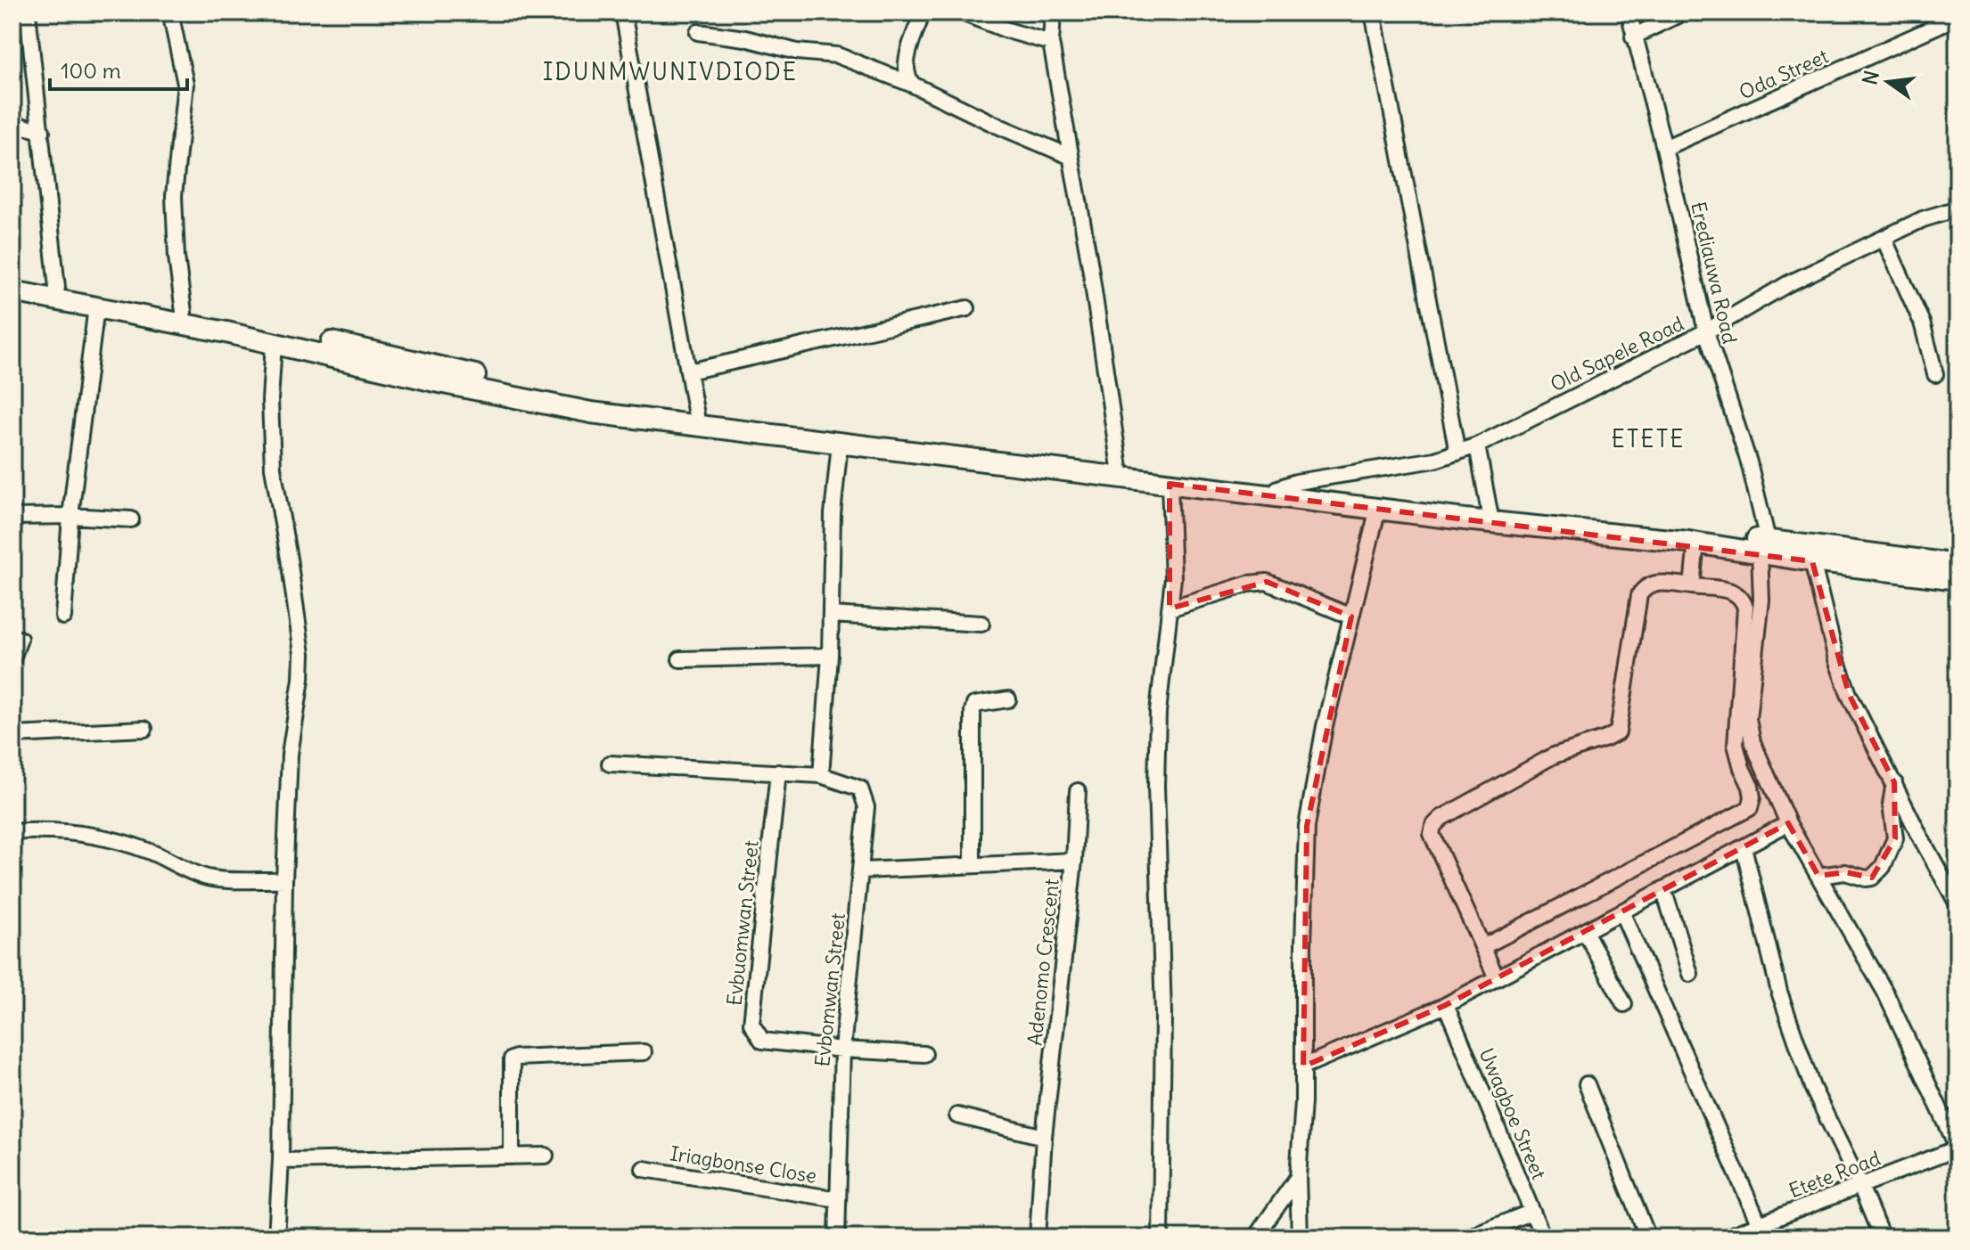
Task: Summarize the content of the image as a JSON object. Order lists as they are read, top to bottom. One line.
{"streets":{"street":["Oda Street","Erediauwa Road","Old Sapele Road","Evbuomwan Street","Adenomo Crescent","Evbomwan Street","Uwagboe Street","Iriagbonse Close","Etete Road"]},"crossings":[["Oda Street","Erediauwa Road"],["Erediauwa Road","Old Sapele Road"],["Erediauwa Road","Etete Road"],["Evbuomwan Street","Evbomwan Street"],["Adenomo Crescent","Evbomwan Street"],["Evbomwan Street","Iriagbonse Close"]],"districts":["IDUNMWUNIVDIODE","ETETE"],"scale_bar":"100 m","north":"left"}
